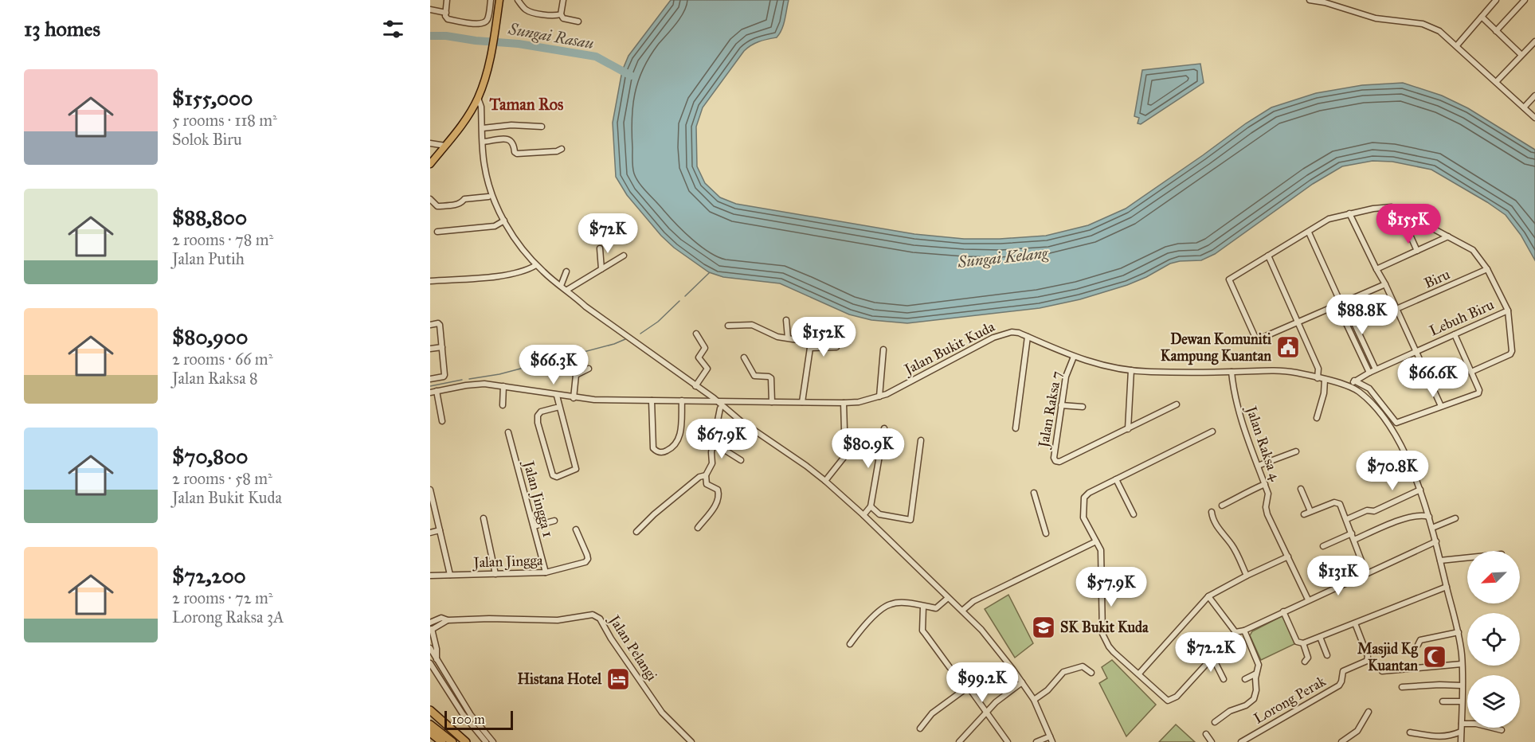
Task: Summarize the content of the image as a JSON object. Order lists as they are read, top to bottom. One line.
{"streets":{"street":["Biru","Lebuh Biru","Jalan Bukit Kuda","Jalan Raksa 7","Jalan Raksa 4","Jalan Jingga 1","Jalan Jingga","Jalan Pelangi","Lorong Perak"]},"crossings":[["Jalan Bukit Kuda","Jalan Raksa 7"],["Jalan Bukit Kuda","Jalan Raksa 4"],["Jalan Jingga 1","Jalan Jingga"]],"districts":["Taman Ros"],"water":["Sungai Rasau","Sungai Kelang"],"places":{"public building":["Dewan Komuniti Kampung Kuantan"],"school or university":["SK Bukit Kuda"],"mosque":["Masjid Kg Kuantan"],"hotel":["Histana Hotel"]},"scale_bar":"100 m","north":"bottom left","page":{"heading":"13 homes","list":[{"name":"$155,000","note":"5 rooms · 118 m² · Solok Biru"},{"name":"$88,800","note":"2 rooms · 78 m² · Jalan Putih"},{"name":"$80,900","note":"2 rooms · 66 m² · Jalan Raksa 8"},{"name":"$70,800","note":"2 rooms · 58 m² · Jalan Bukit Kuda"},{"name":"$72,200","note":"2 rooms · 72 m² · Lorong Raksa 3A"}],"price":["$155K","$72K","$88.8K","$152K","$66.3K","$66.6K","$67.9K","$80.9K","$70.8K","$131K","$57.9K","$72.2K","$99.2K"],"scale":"100 m"}}
